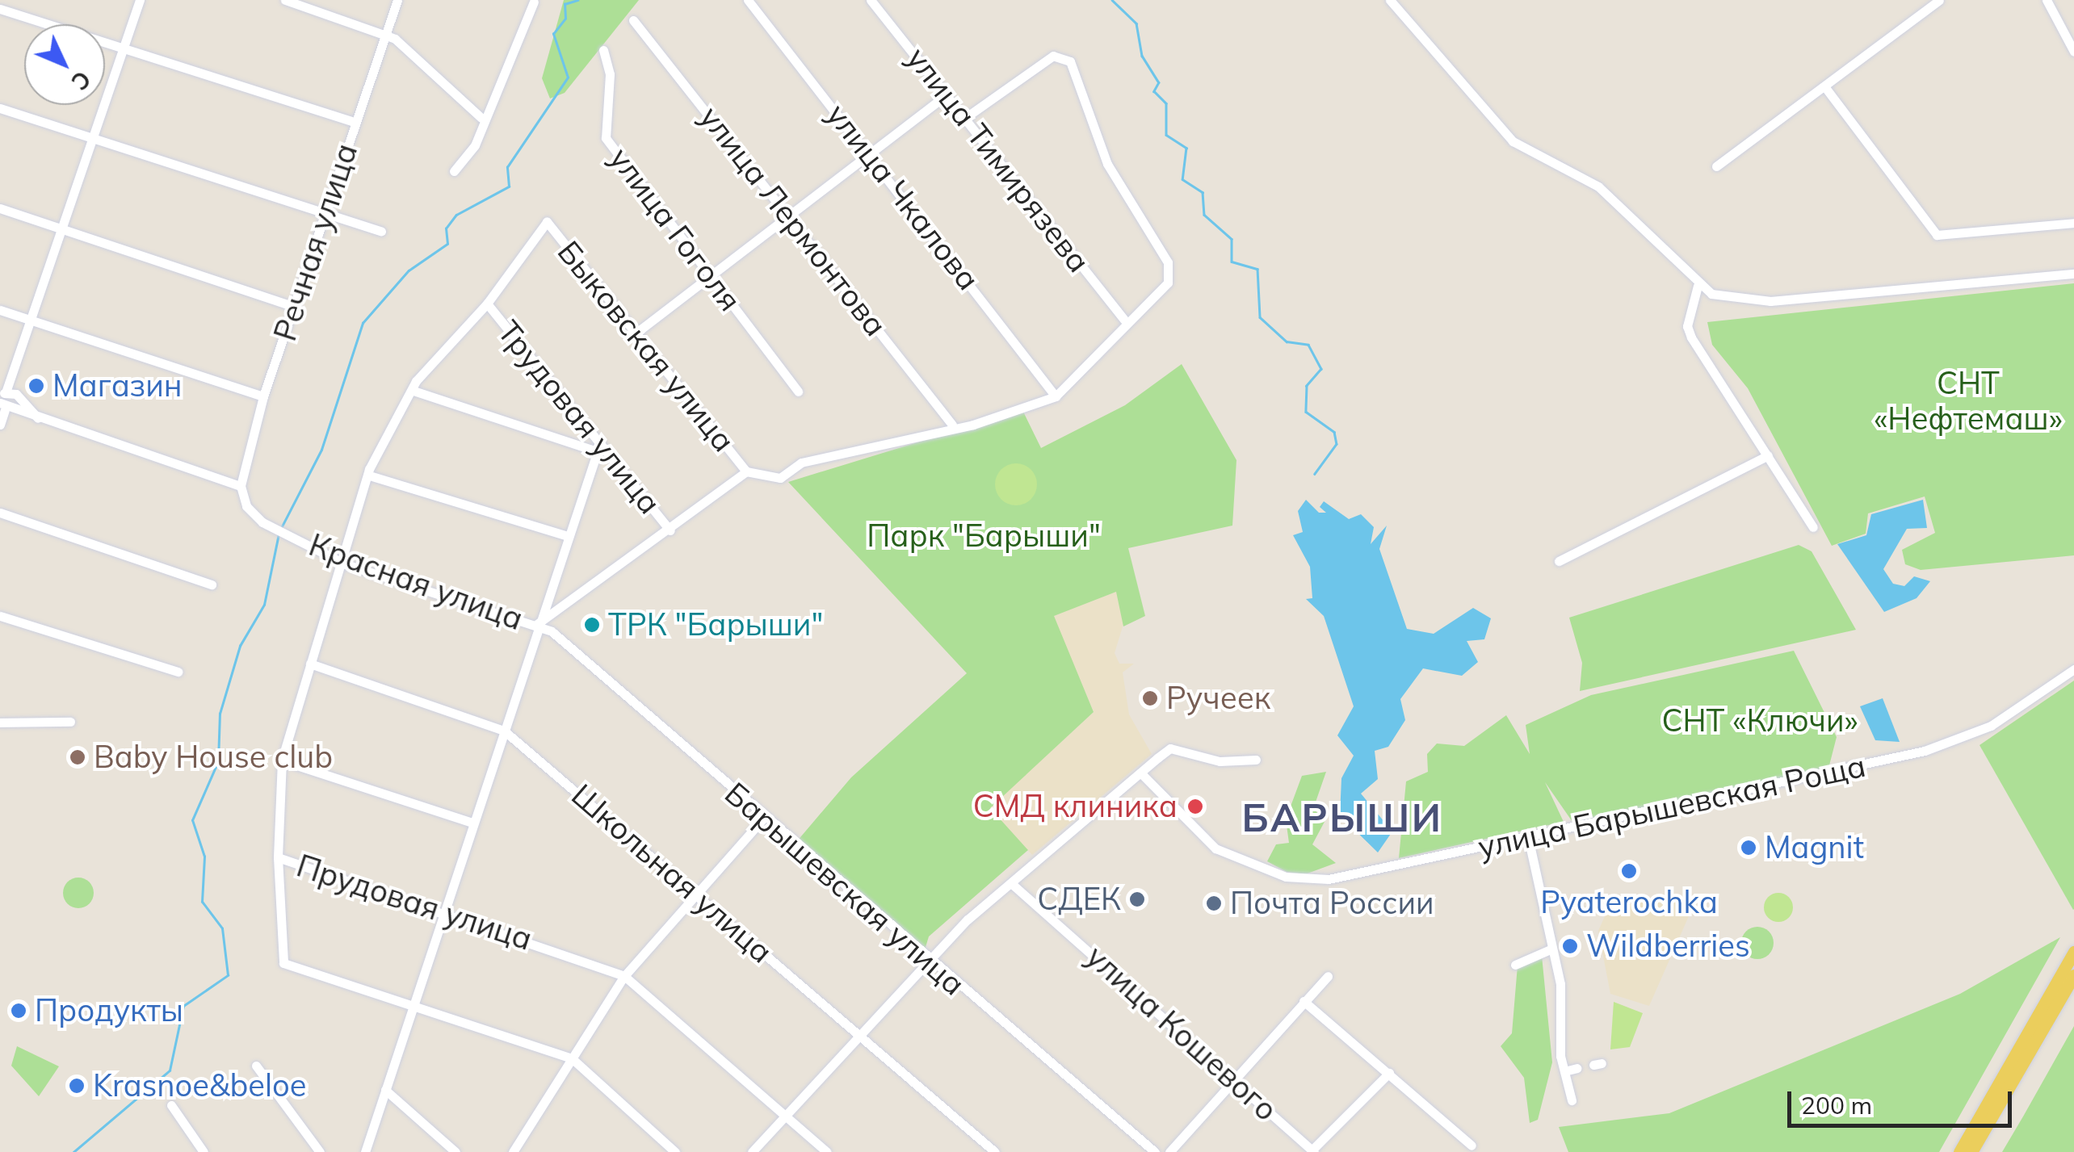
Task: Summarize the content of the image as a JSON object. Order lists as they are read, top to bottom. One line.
{"streets":{"street":["улица Тимирязева","улица Чкалова","улица Лермонтова","улица Гоголя","Речная улица","Быковская улица","Трудовая улица","Красная улица","улица Барышевская Роща","Школьная улица","Барышевская улица","Прудовая улица","улица Кошевого"]},"crossings":[["Речная улица","Красная улица"],["Быковская улица","Прудовая улица"],["Трудовая улица","Прудовая улица"],["Красная улица","Барышевская улица"],["Красная улица","Прудовая улица"],["Школьная улица","Прудовая улица"]],"districts":["БАРЫШИ"],"parks":["СНТ «Нефтемаш»","Парк \"Барыши\"","СНТ «Ключи»"],"places":["Магазин","ТРК \"Барыши\"","Ручеек","Baby House club","СМД клиника","Magnit","Pyaterochka","СДЕК","Почта России","Wildberries","Продукты","Krasnoe&beloe"],"scale_bar":"200 m","north":"bottom right"}
